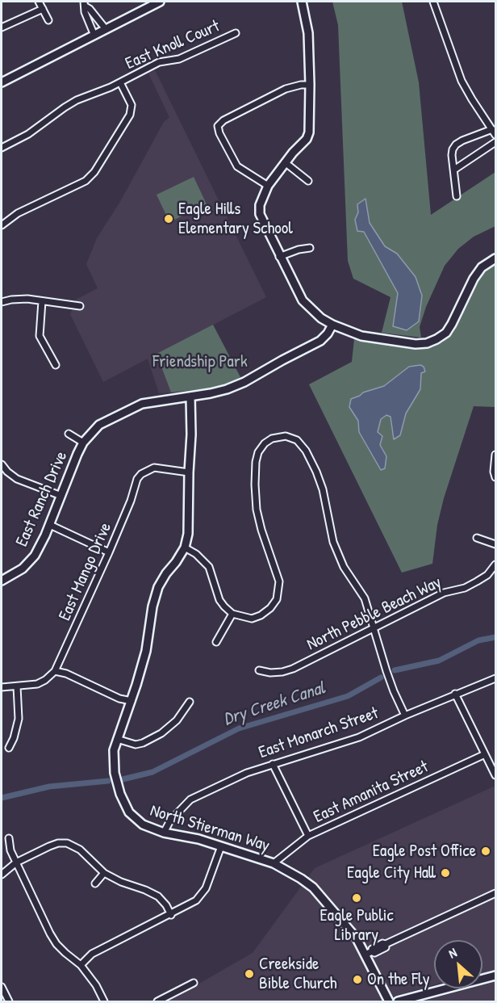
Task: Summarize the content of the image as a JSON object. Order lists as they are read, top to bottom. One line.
{"streets":{"street":["East Knoll Court","East Ranch Drive","East Mango Drive","North Pebble Beach Way","East Monarch Street","East Amanita Street","North Stierman Way"]},"crossings":[["East Ranch Drive","North Stierman Way"],["East Mango Drive","North Stierman Way"],["East Monarch Street","North Stierman Way"],["East Amanita Street","North Stierman Way"]],"water":["Dry Creek Canal"],"parks":["Friendship Park"],"places":["Eagle Hills Elementary School","Eagle Post Office","Eagle City Hall","Eagle Public Library","Creekside Bible Church","On the Fly"],"north":"top left"}
